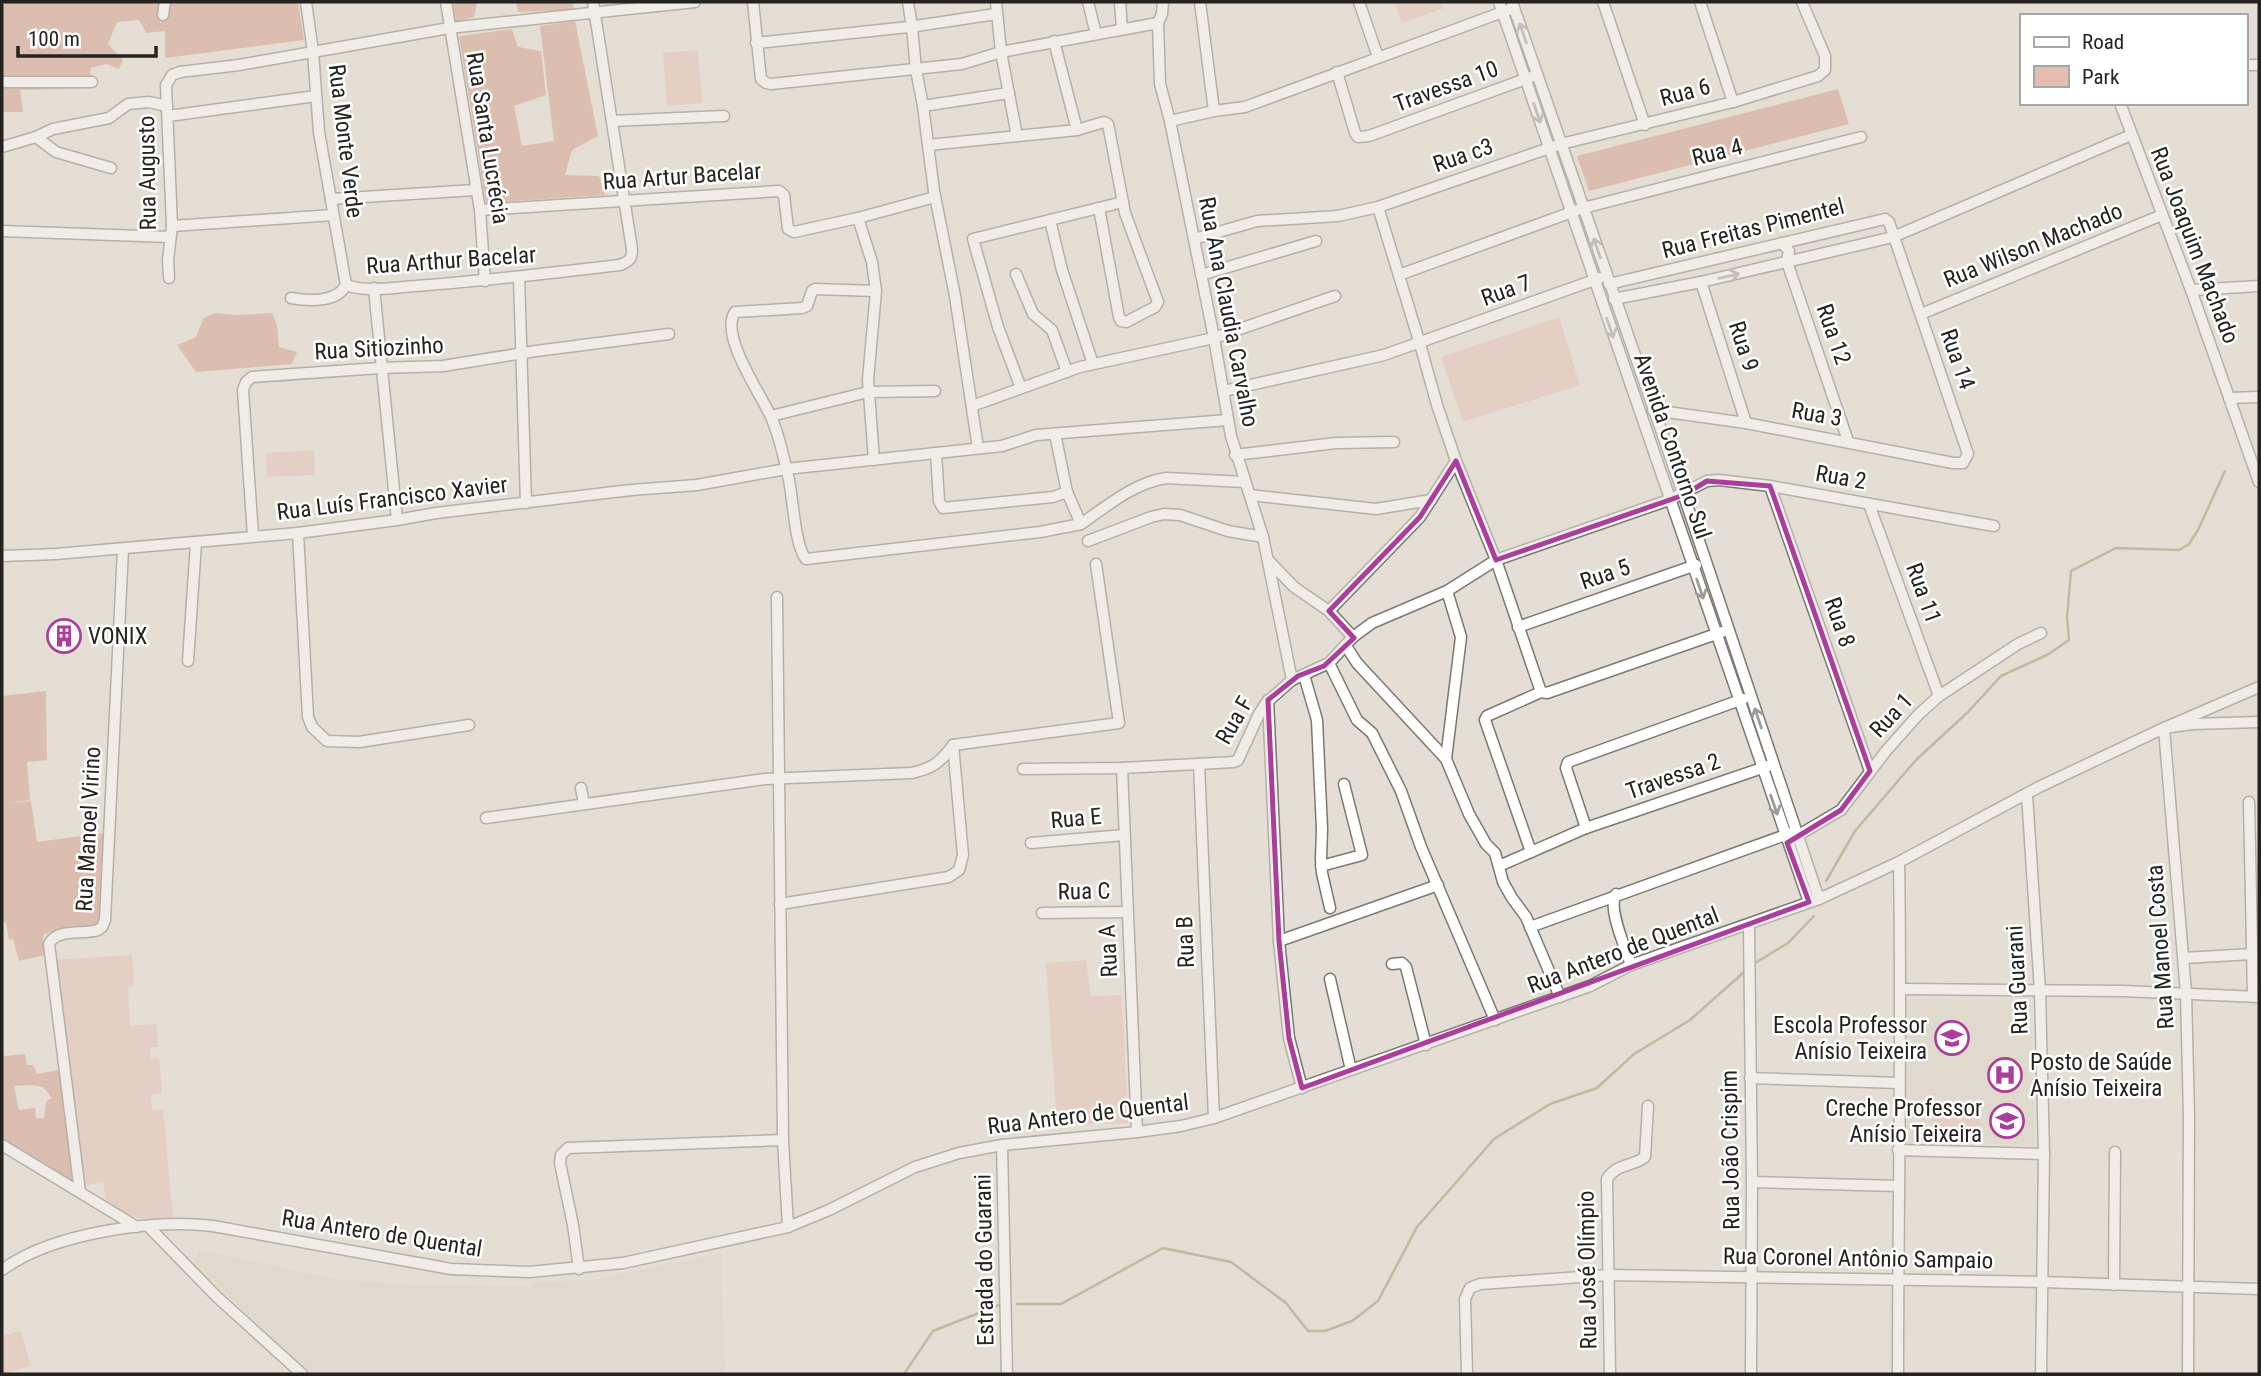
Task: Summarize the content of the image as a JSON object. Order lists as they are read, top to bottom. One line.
{"streets":{"street":["Travessa 10","Rua 6","Rua Santa Lucrécia","Rua Monte Verde","Rua 4","Rua c3","Rua Augusto","Rua Artur Bacelar","Rua Freitas Pimentel","Rua Wilson Machado","Rua Joaquim Machado","Rua Arthur Bacelar","Rua 7","Rua Ana Claudia Carvalho","Rua 12","Rua 9","Rua Sitiozinho","Rua 14","Rua 3","Avenida Contorno Sul","Rua 2","Rua Luís Francisco Xavier","Rua 5","Rua 11","Rua 8","Rua 1","Rua F","Travessa 2","Rua E","Rua Manoel Virino","Rua C","Rua B","Rua Manoel Costa","Rua Antero de Quental","Rua A","Rua Guarani","Rua João Crispim","Rua Coronel Antônio Sampaio","Estrada do Guarani","Rua José Olímpio"]},"crossings":[["Travessa 10","Avenida Contorno Sul"],["Rua 6","Rua c3"],["Rua 6","Avenida Contorno Sul"],["Rua Santa Lucrécia","Rua Artur Bacelar"],["Rua Santa Lucrécia","Rua Arthur Bacelar"],["Rua Monte Verde","Rua Augusto"],["Rua Monte Verde","Rua Arthur Bacelar"],["Rua 4","Avenida Contorno Sul"],["Rua c3","Rua Ana Claudia Carvalho"],["Rua c3","Avenida Contorno Sul"],["Rua Artur Bacelar","Rua Arthur Bacelar"],["Rua Freitas Pimentel","Rua Joaquim Machado"],["Rua Freitas Pimentel","Rua 7"],["Rua Freitas Pimentel","Rua 12"],["Rua Freitas Pimentel","Rua 9"],["Rua Freitas Pimentel","Rua 14"],["Rua Freitas Pimentel","Avenida Contorno Sul"],["Rua Wilson Machado","Rua Joaquim Machado"],["Rua Wilson Machado","Rua 14"],["Rua 7","Rua Ana Claudia Carvalho"],["Rua 7","Avenida Contorno Sul"],["Rua Ana Claudia Carvalho","Rua Luís Francisco Xavier"],["Rua Ana Claudia Carvalho","Rua F"],["Rua 12","Rua 3"],["Rua 9","Rua 3"],["Rua Sitiozinho","Rua Luís Francisco Xavier"],["Rua 14","Rua 3"],["Rua 3","Avenida Contorno Sul"],["Avenida Contorno Sul","Rua 2"],["Avenida Contorno Sul","Rua 5"],["Avenida Contorno Sul","Rua 1"],["Avenida Contorno Sul","Travessa 2"],["Avenida Contorno Sul","Rua Antero de Quental"],["Rua 2","Rua 11"],["Rua 2","Rua 8"],["Rua Luís Francisco Xavier","Rua Manoel Virino"],["Rua 11","Rua 1"],["Rua 8","Rua 1"],["Rua F","Rua B"],["Rua F","Rua A"],["Rua E","Rua A"],["Rua C","Rua A"],["Rua B","Rua Antero de Quental"],["Rua Manoel Costa","Rua Antero de Quental"],["Rua Manoel Costa","Rua Coronel Antônio Sampaio"],["Rua Antero de Quental","Rua A"],["Rua Antero de Quental","Rua Guarani"],["Rua Antero de Quental","Rua João Crispim"],["Rua Antero de Quental","Estrada do Guarani"],["Rua Guarani","Rua Coronel Antônio Sampaio"],["Rua João Crispim","Rua Coronel Antônio Sampaio"],["Rua Coronel Antônio Sampaio","Rua José Olímpio"]],"places":{"building":["VONIX"],"school or university":["Escola Professor Anísio Teixeira","Creche Professor Anísio Teixeira"],"hospital":["Posto de Saúde Anísio Teixeira"]},"legend":["Road","Park"],"scale_bar":"100 m"}
